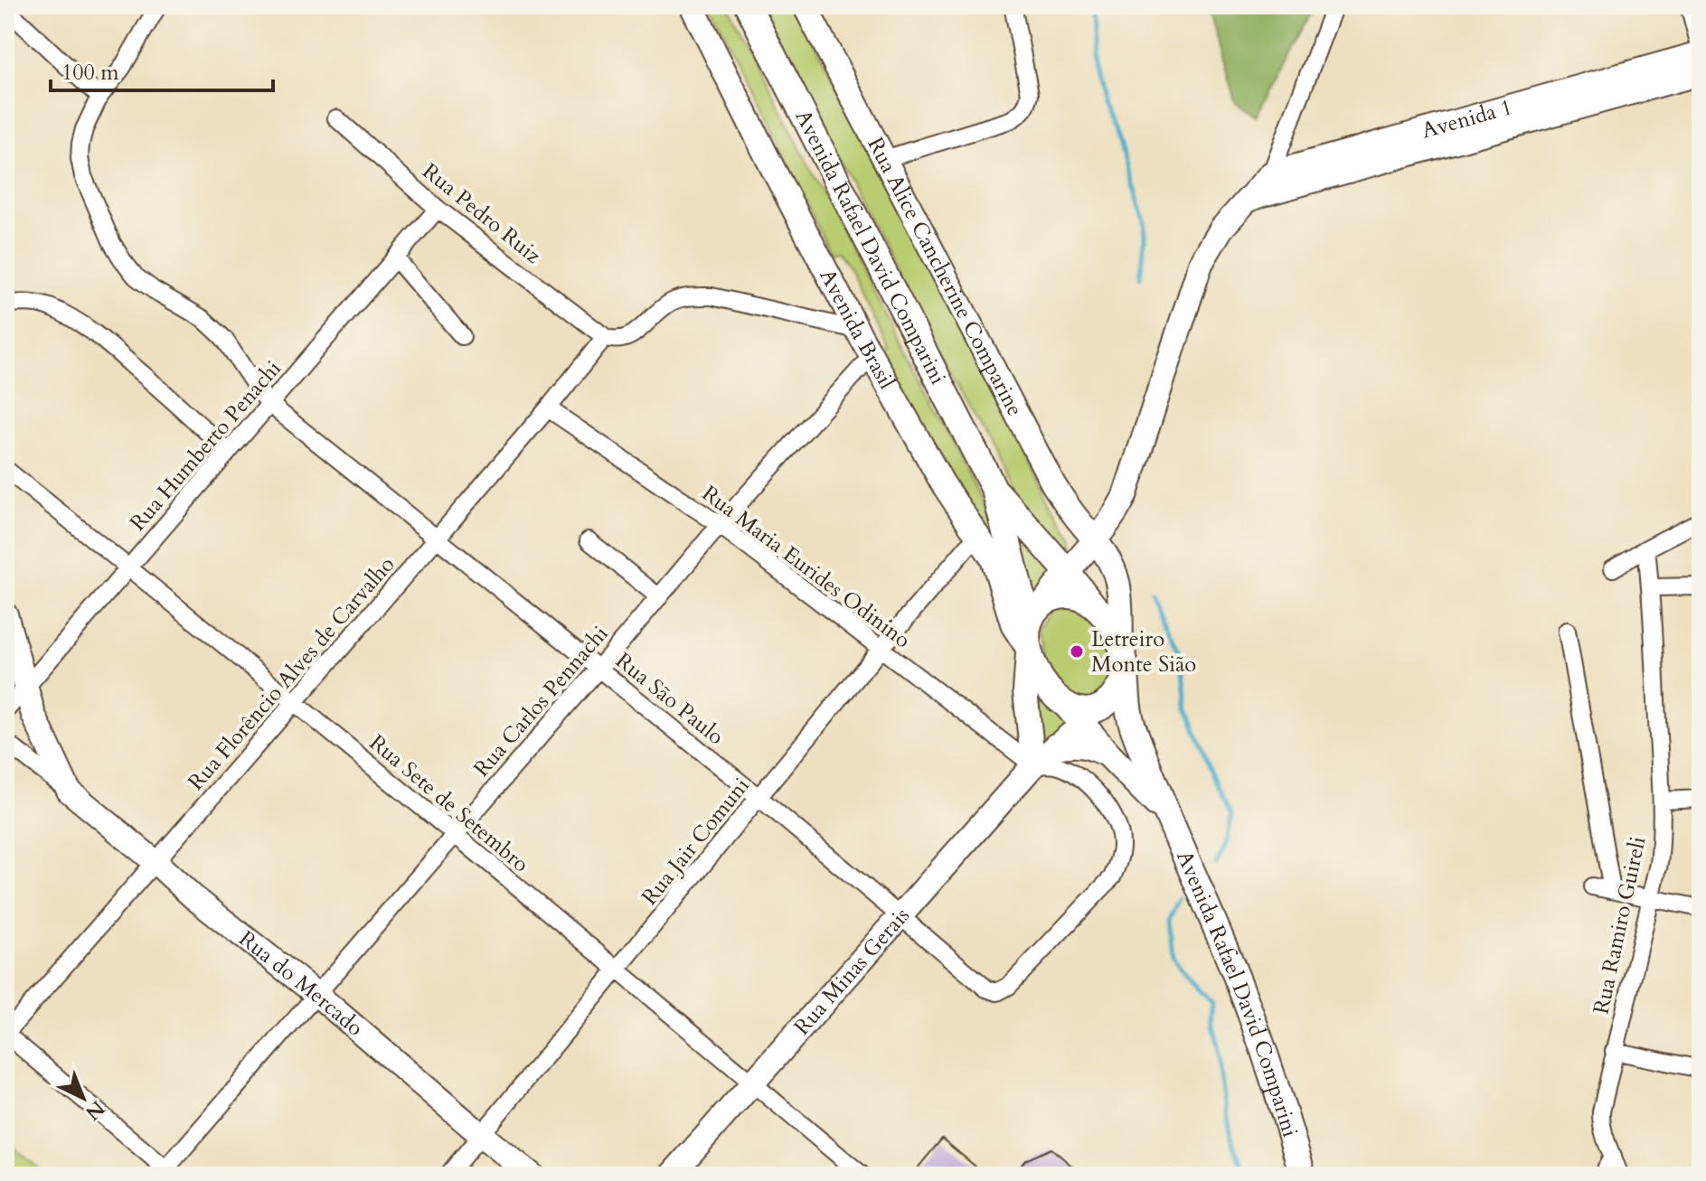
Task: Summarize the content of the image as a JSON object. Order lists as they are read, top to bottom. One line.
{"streets":{"main road":["Avenida Rafael David Comparini"],"street":["Avenida 1","Rua Pedro Ruiz","Rua Alice Cancherine Comparine","Avenida Brasil","Rua Humberto Penachi","Rua Maria Eurides Odinino","Rua Florêncio Alves de Carvalho","Rua São Paulo","Rua Carlos Pennachi","Rua Sete de Setembro","Rua Jair Comuni","Rua Ramiro Guireli","Rua Minas Gerais","Rua do Mercado"]},"crossings":[["Rua Pedro Ruiz","Rua Humberto Penachi"],["Rua Pedro Ruiz","Rua Florêncio Alves de Carvalho"],["Avenida Rafael David Comparini","Rua Alice Cancherine Comparine"],["Avenida Rafael David Comparini","Avenida Brasil"],["Avenida Rafael David Comparini","Rua Minas Gerais"],["Rua Alice Cancherine Comparine","Avenida Brasil"],["Rua Alice Cancherine Comparine","Rua Minas Gerais"],["Avenida Brasil","Rua Carlos Pennachi"],["Avenida Brasil","Rua Jair Comuni"],["Avenida Brasil","Rua Minas Gerais"],["Rua Humberto Penachi","Rua São Paulo"],["Rua Humberto Penachi","Rua Sete de Setembro"],["Rua Maria Eurides Odinino","Rua Florêncio Alves de Carvalho"],["Rua Maria Eurides Odinino","Rua São Paulo"],["Rua Maria Eurides Odinino","Rua Carlos Pennachi"],["Rua Maria Eurides Odinino","Rua Jair Comuni"],["Rua Maria Eurides Odinino","Rua Minas Gerais"],["Rua Florêncio Alves de Carvalho","Rua São Paulo"],["Rua Florêncio Alves de Carvalho","Rua Sete de Setembro"],["Rua Florêncio Alves de Carvalho","Rua do Mercado"],["Rua São Paulo","Rua Carlos Pennachi"],["Rua São Paulo","Rua Jair Comuni"],["Rua São Paulo","Rua Minas Gerais"],["Rua Carlos Pennachi","Rua Sete de Setembro"],["Rua Carlos Pennachi","Rua do Mercado"],["Rua Sete de Setembro","Rua Jair Comuni"],["Rua Sete de Setembro","Rua Minas Gerais"],["Rua Jair Comuni","Rua do Mercado"]],"places":["Letreiro Monte Sião"],"scale_bar":"100 m","north":"bottom right"}
